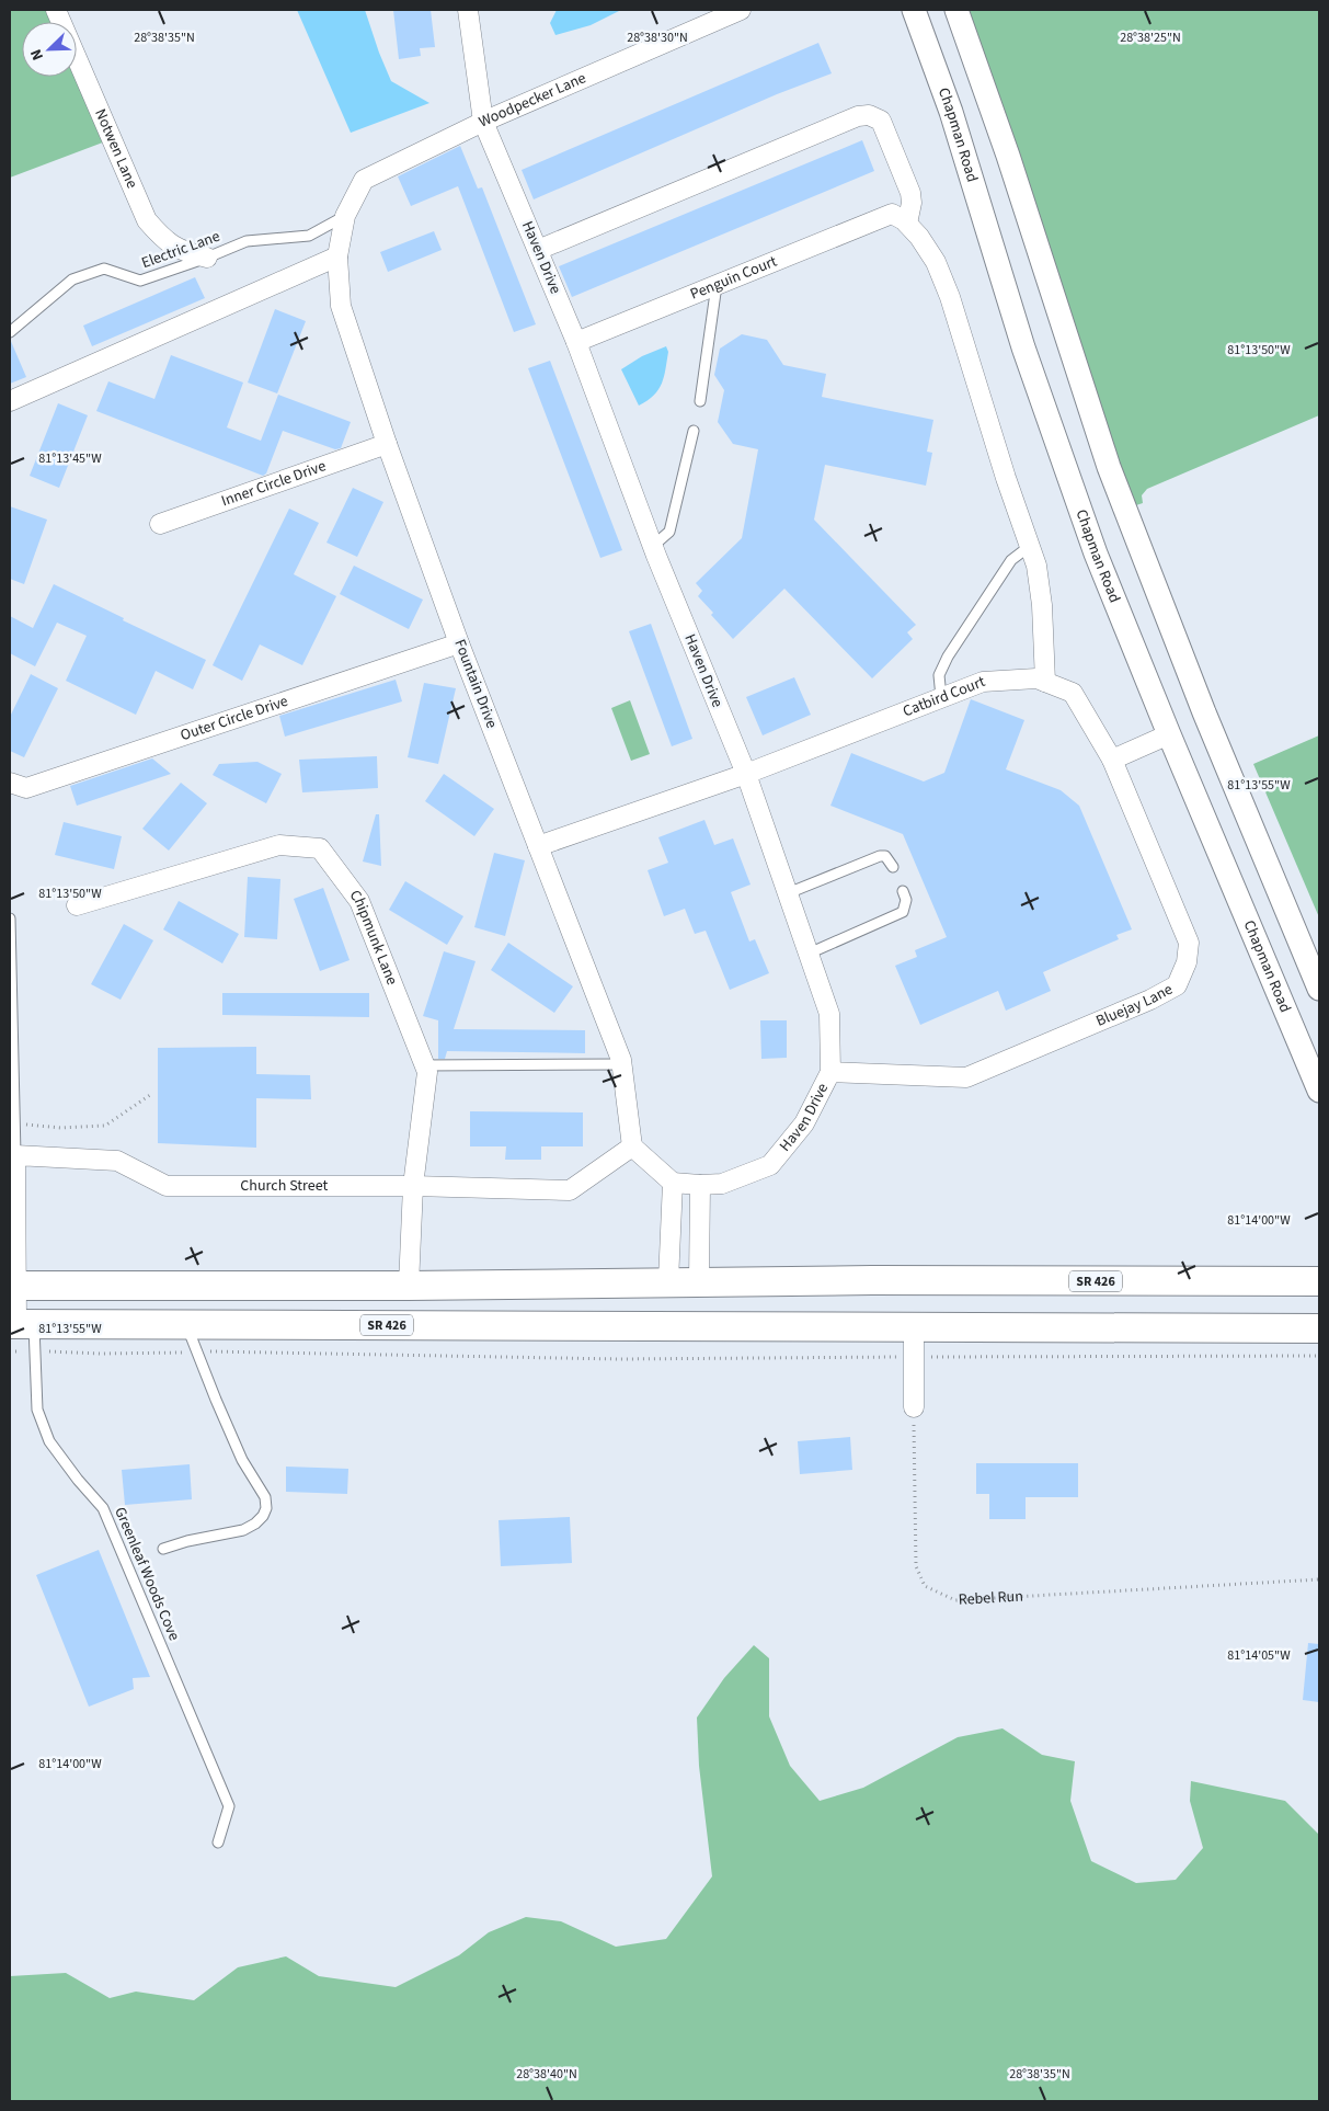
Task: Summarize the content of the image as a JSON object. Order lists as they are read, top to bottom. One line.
{"streets":{"main road":["SR 426"],"street":["Woodpecker Lane","Chapman Road","Notwen Lane","Haven Drive","Penguin Court","Inner Circle Drive","Fountain Drive","Catbird Court","Outer Circle Drive","Chipmunk Lane","Bluejay Lane","Church Street"],"lane":["Electric Lane","Greenleaf Woods Cove"],"path":["Rebel Run"]},"crossings":[["Woodpecker Lane","Electric Lane"],["Woodpecker Lane","Haven Drive"],["Woodpecker Lane","Fountain Drive"],["Notwen Lane","Electric Lane"],["Electric Lane","Fountain Drive"],["Haven Drive","Penguin Court"],["Haven Drive","Catbird Court"],["Haven Drive","Bluejay Lane"],["Inner Circle Drive","Fountain Drive"],["Fountain Drive","Catbird Court"],["Fountain Drive","Outer Circle Drive"],["Fountain Drive","Church Street"],["Catbird Court","Bluejay Lane"],["Chipmunk Lane","Church Street"],["Chipmunk Lane","SR 426"],["SR 426","Greenleaf Woods Cove"]],"north":"bottom left","coordinates":["28°38'35\"N","28°38'30\"N","28°38'25\"N","81°13'50\"W","81°13'45\"W","81°13'55\"W","81°14'00\"W","81°14'05\"W","28°38'40\"N"]}
